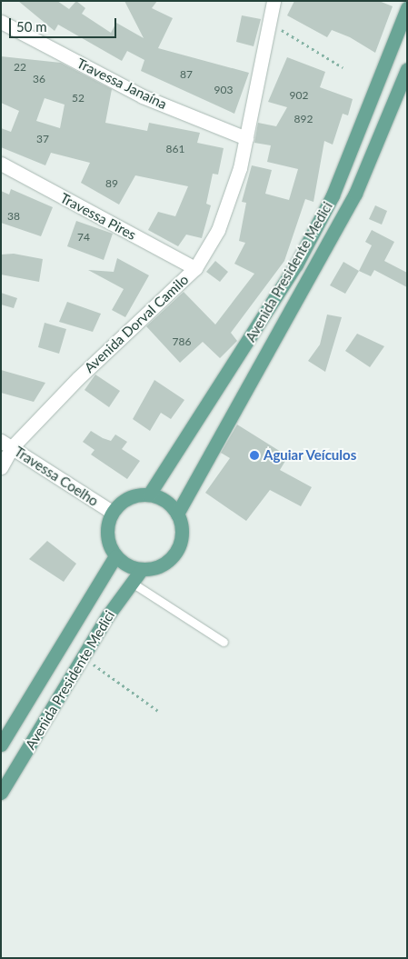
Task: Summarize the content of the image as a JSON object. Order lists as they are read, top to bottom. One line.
{"streets":{"main road":["Avenida Presidente Medici"],"street":["Travessa Janaína","Travessa Pires","Avenida Dorval Camilo","Travessa Coelho"]},"crossings":[["Travessa Janaína","Avenida Dorval Camilo"],["Travessa Pires","Avenida Dorval Camilo"],["Avenida Presidente Medici","Travessa Coelho"],["Avenida Dorval Camilo","Travessa Coelho"]],"places":["Aguiar Veículos"],"house_numbers":["22","87","36","903","902","52","892","37","861","89","38","74","786"],"scale_bar":"50 m"}
